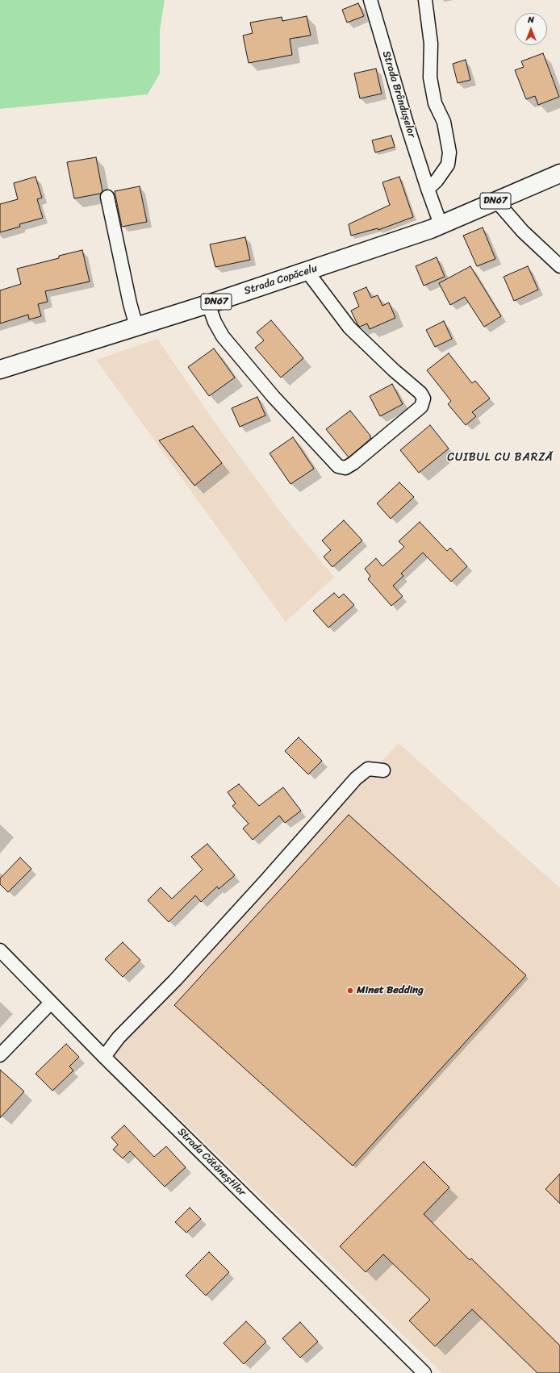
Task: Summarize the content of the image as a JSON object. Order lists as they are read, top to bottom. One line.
{"streets":{"main road":["DN67","Strada Copăcelu"],"street":["Strada Brândușelor","Strada Cătăneștilor"]},"crossings":[["Strada Brândușelor","DN67"],["Strada Brândușelor","Strada Copăcelu"],["DN67","Strada Copăcelu"]],"districts":["CUIBUL CU BARZĂ"],"places":["Minet Bedding"],"north":"top"}
